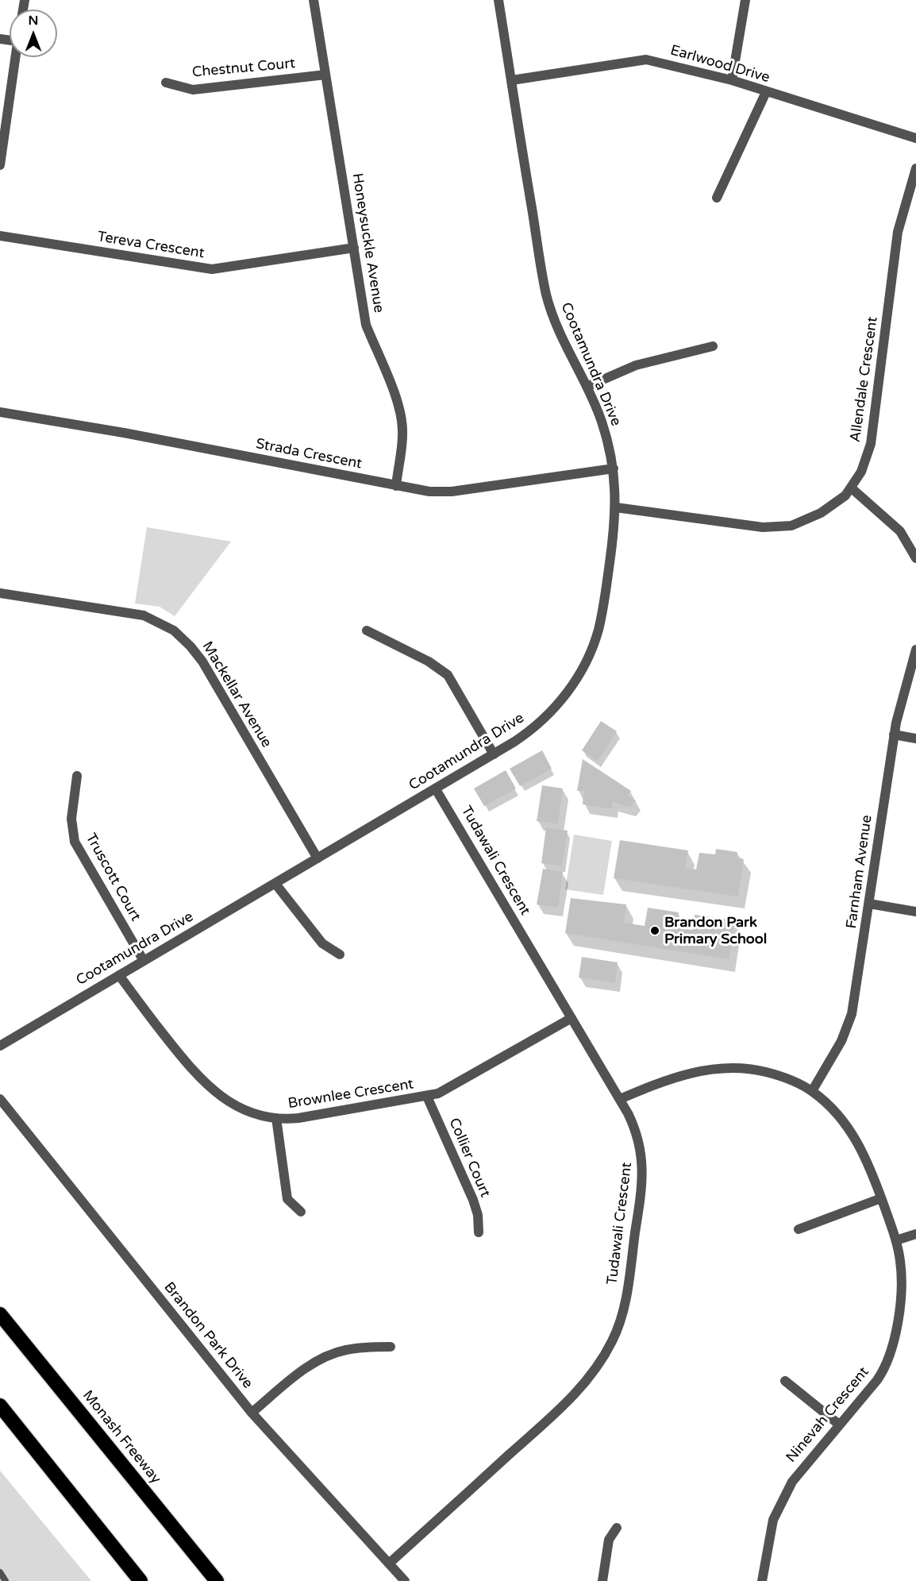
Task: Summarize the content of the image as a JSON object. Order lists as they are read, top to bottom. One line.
{"streets":{"highway":["Monash Freeway"],"street":["Earlwood Drive","Chestnut Court","Honeysuckle Avenue","Tereva Crescent","Cootamundra Drive","Allendale Crescent","Strada Crescent","Mackellar Avenue","Tudawali Crescent","Farnham Avenue","Truscott Court","Brownlee Crescent","Collier Court","Brandon Park Drive","Ninevah Crescent"]},"crossings":[["Earlwood Drive","Cootamundra Drive"],["Chestnut Court","Honeysuckle Avenue"],["Honeysuckle Avenue","Tereva Crescent"],["Honeysuckle Avenue","Strada Crescent"],["Cootamundra Drive","Allendale Crescent"],["Cootamundra Drive","Strada Crescent"],["Cootamundra Drive","Mackellar Avenue"],["Cootamundra Drive","Tudawali Crescent"],["Cootamundra Drive","Truscott Court"],["Cootamundra Drive","Brownlee Crescent"],["Tudawali Crescent","Brownlee Crescent"],["Tudawali Crescent","Brandon Park Drive"],["Tudawali Crescent","Ninevah Crescent"],["Farnham Avenue","Ninevah Crescent"],["Brownlee Crescent","Collier Court"]],"places":["Brandon Park Primary School"],"north":"top"}
